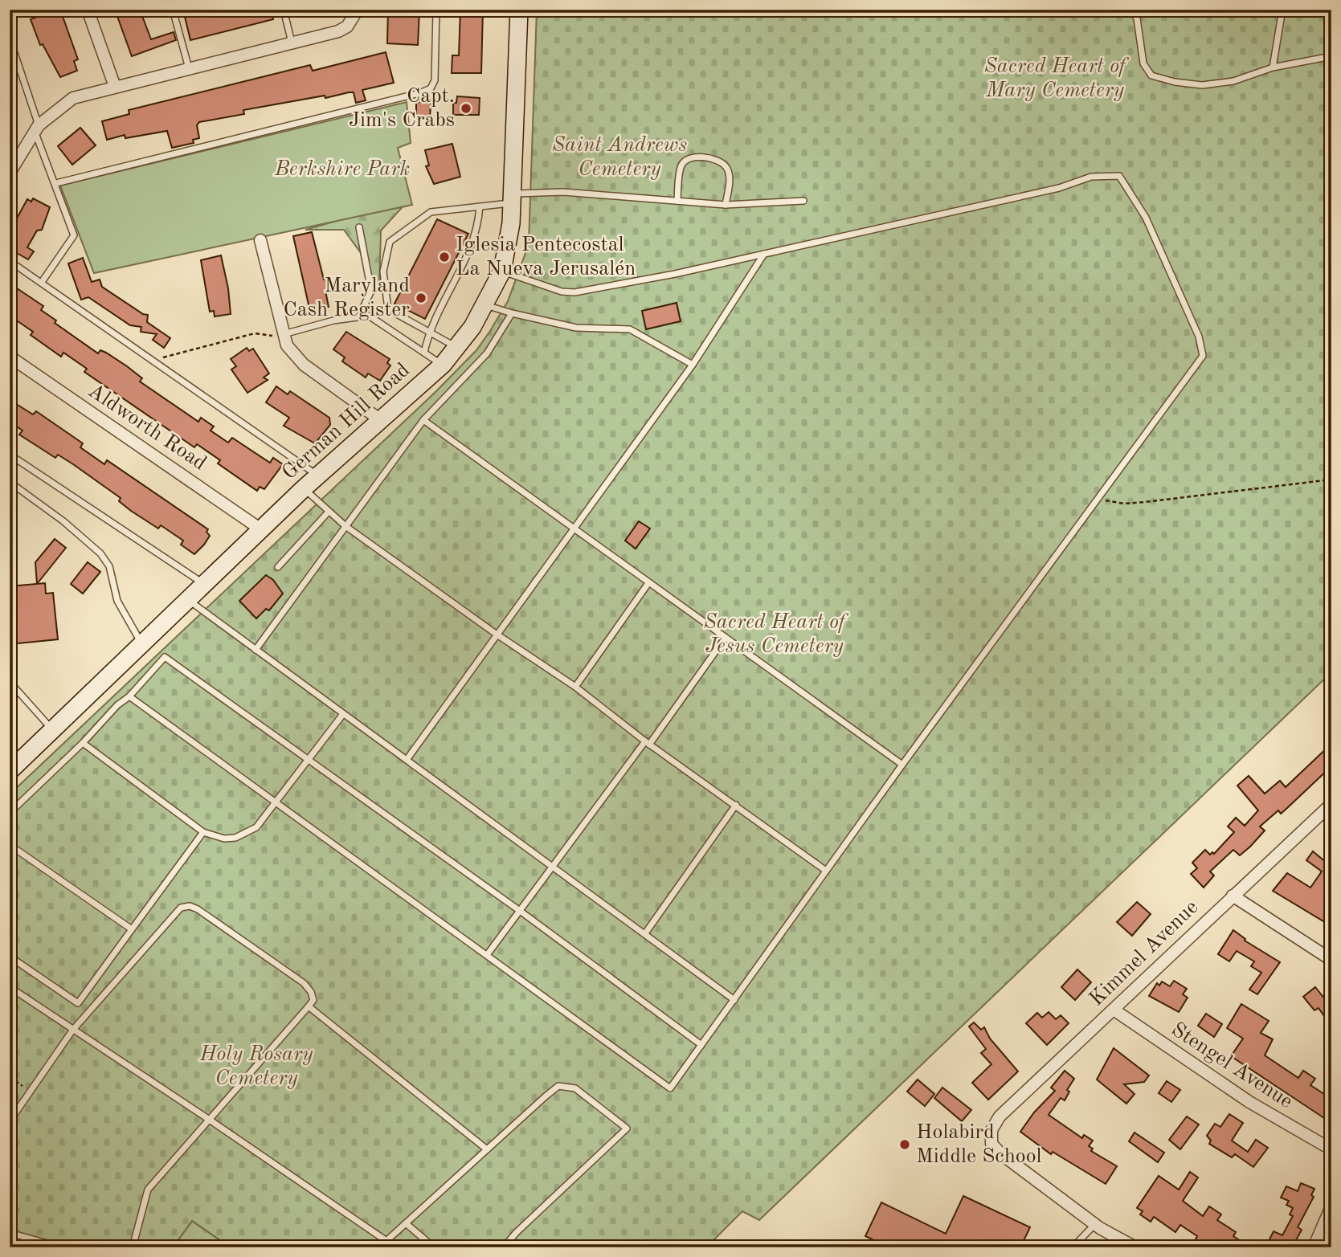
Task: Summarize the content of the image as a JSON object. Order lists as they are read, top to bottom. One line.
{"streets":{"street":["German Hill Road","Aldworth Road","Kimmel Avenue","Stengel Avenue"]},"crossings":[["German Hill Road","Aldworth Road"],["Kimmel Avenue","Stengel Avenue"]],"parks":["Sacred Heart of Mary Cemetery","Saint Andrews Cemetery","Berkshire Park","Sacred Heart of Jesus Cemetery","Holy Rosary Cemetery"],"places":["Capt. Jim's Crabs","Iglesia Pentecostal La Nueva Jerusalén","Maryland Cash Register","Holabird Middle School"]}
